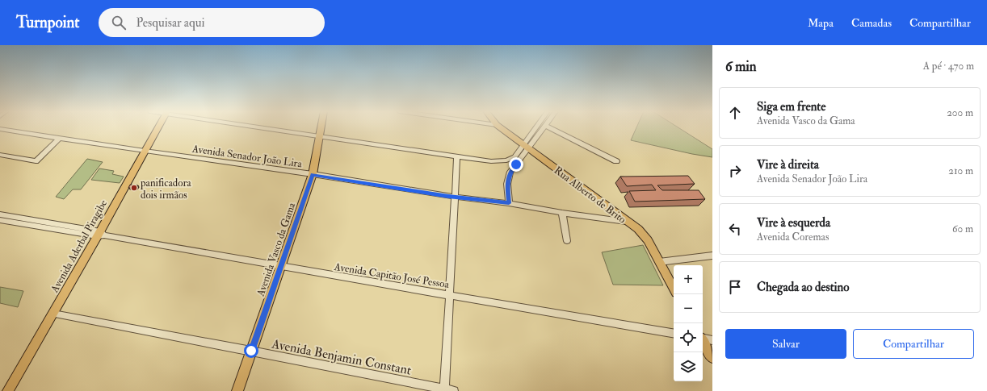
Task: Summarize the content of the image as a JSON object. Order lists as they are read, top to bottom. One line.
{"streets":{"main road":["Rua Alberto de Brito","Avenida Aderbal Piragibe","Avenida Vasco da Gama"],"street":["Avenida Senador João Lira","Avenida Capitão José Pessoa","Avenida Benjamin Constant"]},"crossings":[["Avenida Senador João Lira","Rua Alberto de Brito"],["Avenida Senador João Lira","Avenida Aderbal Piragibe"],["Avenida Senador João Lira","Avenida Vasco da Gama"],["Avenida Aderbal Piragibe","Avenida Capitão José Pessoa"],["Avenida Aderbal Piragibe","Avenida Benjamin Constant"],["Avenida Vasco da Gama","Avenida Capitão José Pessoa"],["Avenida Vasco da Gama","Avenida Benjamin Constant"]],"places":["panificadora dois irmãos"],"page":{"header":"Turnpoint","search":"Pesquisar aqui","nav":["Mapa","Camadas","Compartilhar"],"heading":["6 min","A pé · 470 m"],"list":[["Siga em frente","Avenida Vasco da Gama","200 m"],["Vire à direita","Avenida Senador João Lira","210 m"],["Vire à esquerda","Avenida Coremas","60 m"],"Chegada ao destino"],"map_buttons":["+","−"],"buttons":["Salvar","Compartilhar"]}}
